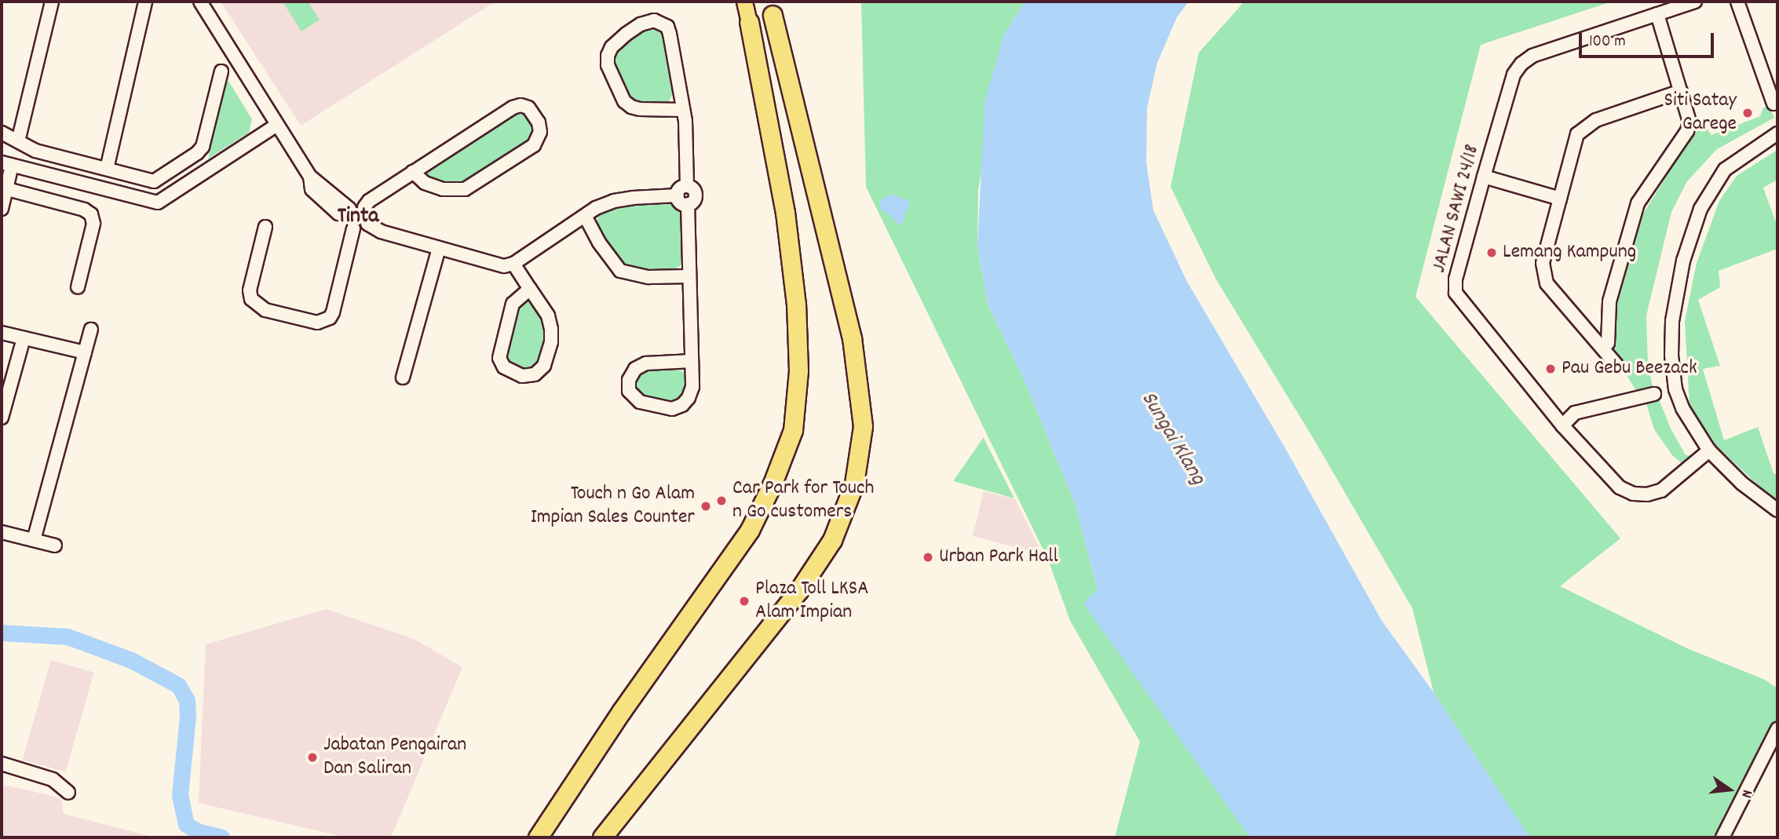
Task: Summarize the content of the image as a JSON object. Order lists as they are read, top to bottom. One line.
{"streets":{"street":["JALAN SAWI 24/18"]},"districts":["Tinta"],"water":["Sungai Klang"],"places":["Siti Satay Garege","Lemang Kampung","Pau Gebu Beezack","Car Park for Touch n Go customers","Touch n Go Alam Impian Sales Counter","Urban Park Hall","Plaza Toll LKSA Alam Impian","Jabatan Pengairan Dan Saliran"],"scale_bar":"100 m","north":"right"}
